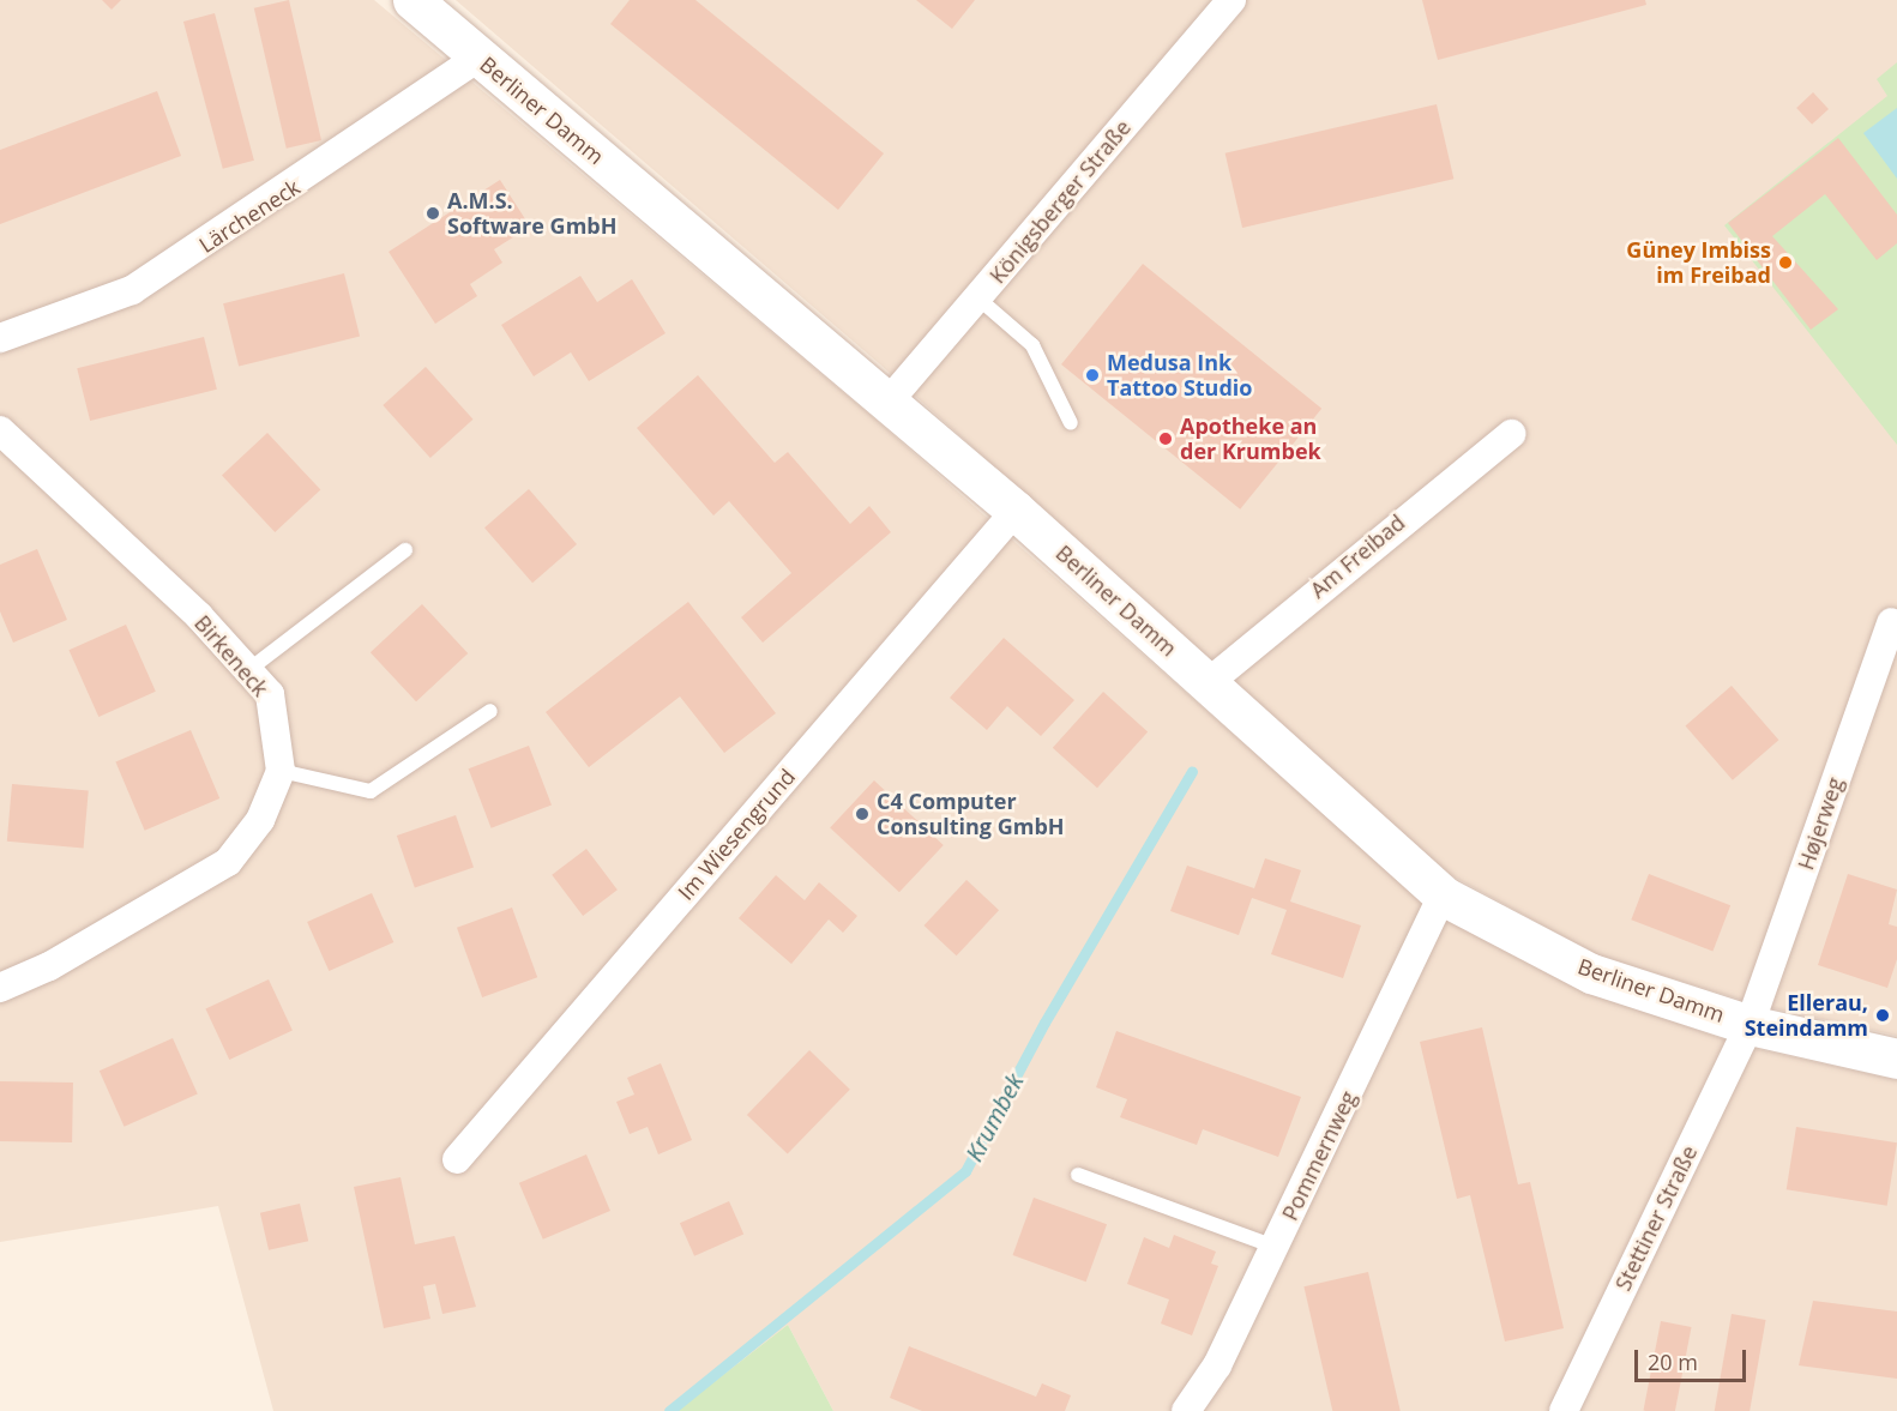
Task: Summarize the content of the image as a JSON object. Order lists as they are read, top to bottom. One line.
{"streets":{"main road":["Berliner Damm"],"street":["Königsberger Straße","Lärcheneck","Am Freibad","Birkeneck","Højerweg","Im Wiesengrund","Pommernweg","Stettiner Straße"]},"crossings":[["Berliner Damm","Königsberger Straße"],["Berliner Damm","Lärcheneck"],["Berliner Damm","Am Freibad"],["Berliner Damm","Højerweg"],["Berliner Damm","Im Wiesengrund"],["Berliner Damm","Pommernweg"],["Berliner Damm","Stettiner Straße"],["Højerweg","Stettiner Straße"]],"water":["Krumbek"],"places":["A.M.S. Software GmbH","Güney Imbiss im Freibad","Medusa Ink Tattoo Studio","Apotheke an der Krumbek","C4 Computer Consulting GmbH","Ellerau, Steindamm"],"scale_bar":"20 m"}
